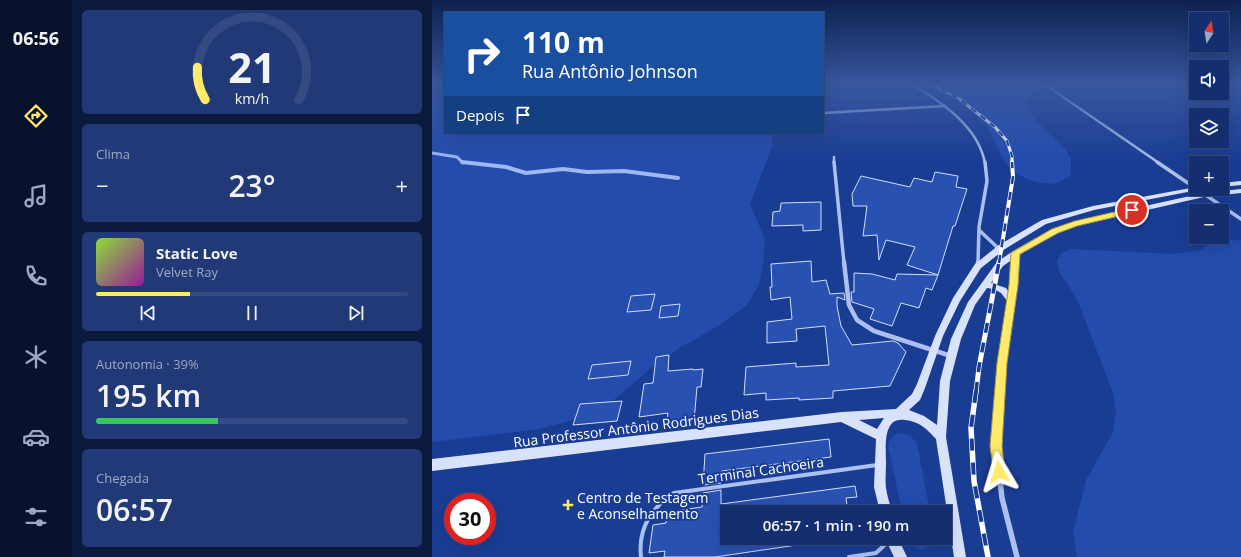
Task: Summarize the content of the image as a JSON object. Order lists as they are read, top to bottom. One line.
{"streets":{"main road":["Rua Professor Antônio Rodrigues Dias"],"lane":["Terminal Cachoeira"]},"places":{"health":["Centro de Testagem e Aconselhamento"]},"north":"top","page":{"tabs":"06:56","map_buttons":["+","−"],"turn":["110 m","Rua Antônio Johnson"],"then":"Depois","tile":["Clima",["Autonomia · 39%","195 km"],["Chegada","06:57"]],"heat":["−","23°","+"],"song":["Static Love","Velvet Ray"],"limit":"30","trip":"06:57 · 1 min · 190 m","gauge":["21","km/h"]}}
